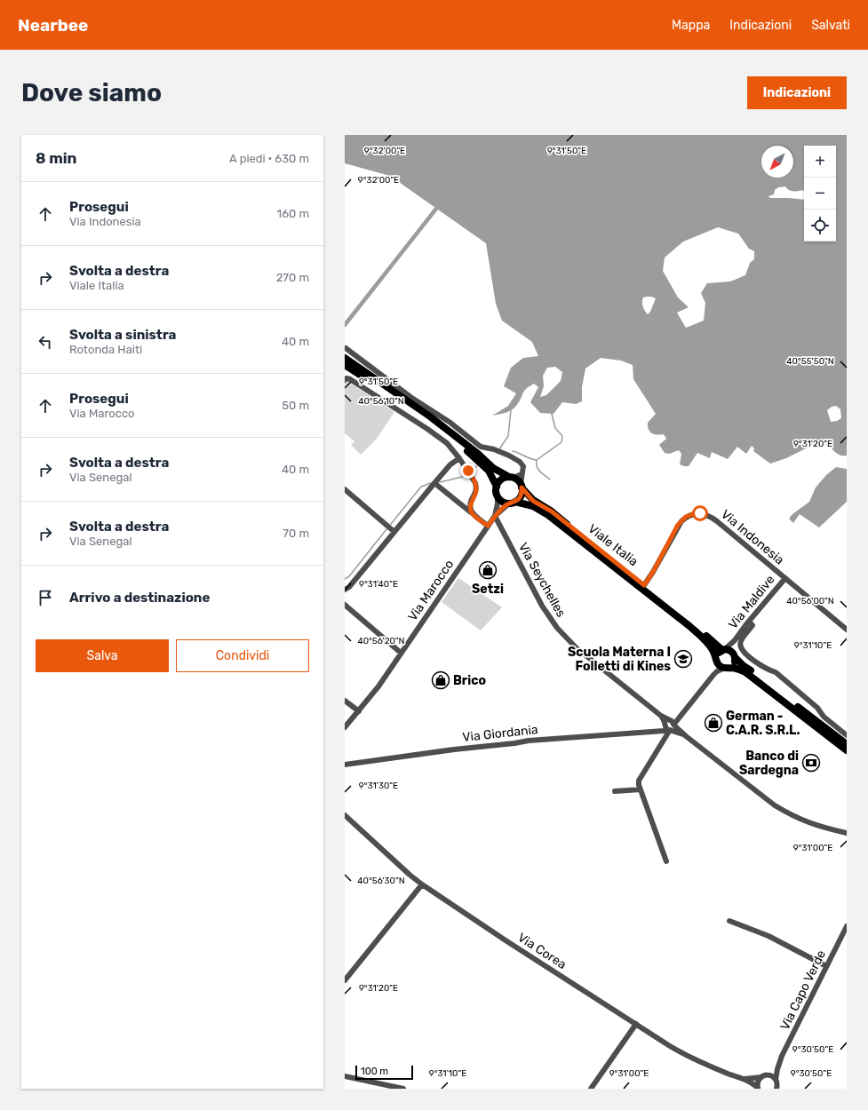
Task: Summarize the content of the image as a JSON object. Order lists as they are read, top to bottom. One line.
{"streets":{"main road":["Viale Italia"],"street":["Via Indonesia","Via Seychelles","Via Marocco","Via Maldive","Via Giordania","Via Corea","Via Capo Verde"]},"crossings":[["Via Indonesia","Viale Italia"],["Via Indonesia","Via Maldive"],["Viale Italia","Via Marocco"],["Viale Italia","Via Maldive"],["Via Seychelles","Via Marocco"],["Via Seychelles","Via Giordania"]],"places":{"shop":["Setzi","Brico","German - C.A.R. S.R.L."],"school or university":["Scuola Materna I Folletti di Kines"],"bank":["Banco di Sardegna"]},"scale_bar":"100 m","north":"bottom left","page":{"header":"Nearbee","nav":["Mappa","Indicazioni","Salvati"],"buttons":["Indicazioni",["Salva","Condividi"]],"title":"Dove siamo","heading":["8 min","A piedi · 630 m"],"map_buttons":["+","−"],"list":[["Prosegui","Via Indonesia","160 m"],["Svolta a destra","Viale Italia","270 m"],["Svolta a sinistra","Rotonda Haiti","40 m"],["Prosegui","Via Marocco","50 m"],["Svolta a destra","Via Senegal","40 m"],["Svolta a destra","Via Senegal","70 m"],"Arrivo a destinazione"],"scale":"100 m"},"coordinates":["9°32'00\"E","9°31'50\"E","40°55'50\"N","40°56'10\"N","9°31'20\"E","9°31'40\"E","40°56'00\"N","40°56'20\"N","9°31'10\"E","9°31'30\"E","9°31'00\"E","40°56'30\"N","9°30'50\"E"]}
